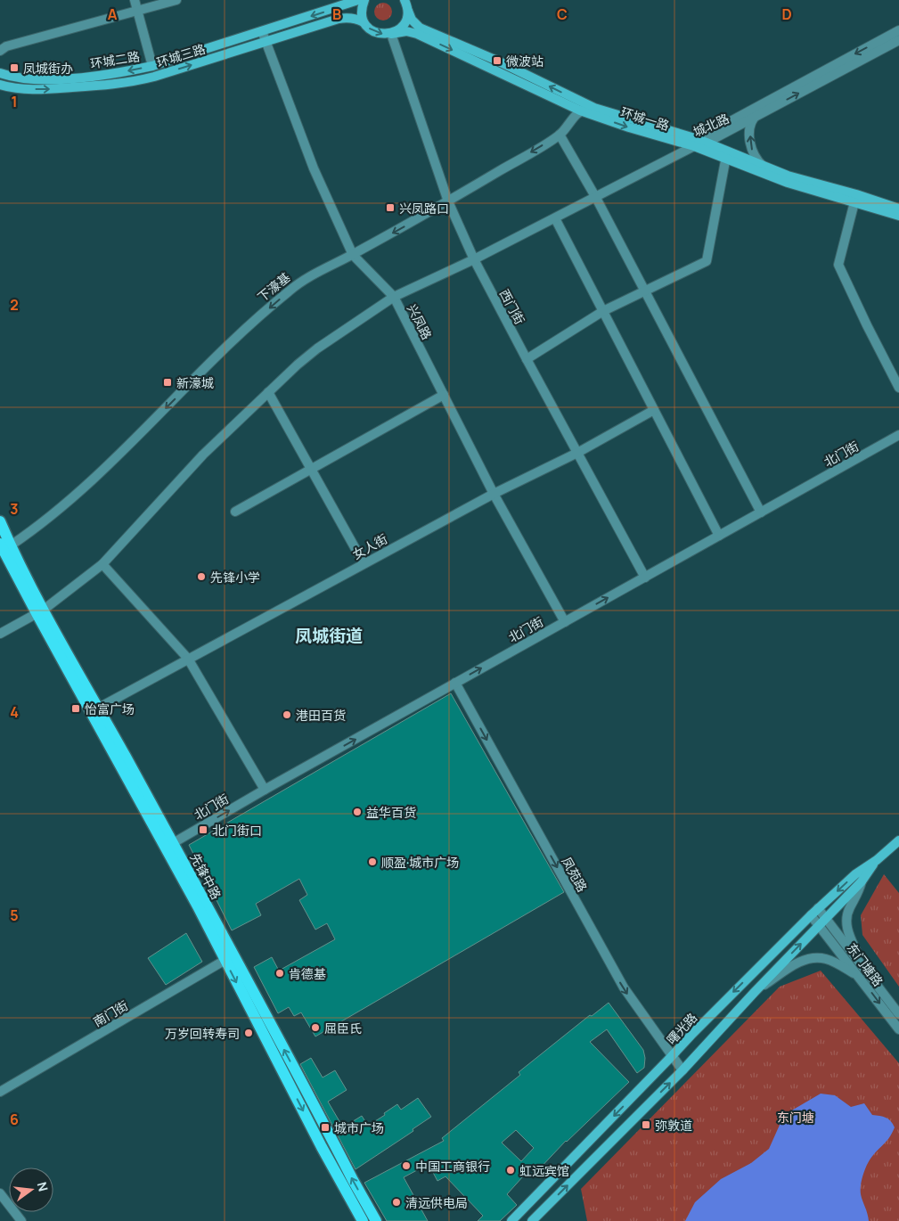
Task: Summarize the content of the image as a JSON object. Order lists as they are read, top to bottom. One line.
{"streets":{"main road":["环城三路","环城二路","环城一路","先锋中路","曙光路"],"street":["城北路","下濠基","西门街","兴凤路","北门街","女人街","凤苑路","东门塘路","南门街"]},"crossings":[["环城三路","环城一路"],["环城三路","兴凤路"],["环城二路","兴凤路"],["环城一路","城北路"],["环城一路","下濠基"],["环城一路","西门街"],["城北路","西门街"],["城北路","兴凤路"],["城北路","先锋中路"],["下濠基","西门街"],["下濠基","兴凤路"],["下濠基","先锋中路"],["西门街","北门街"],["西门街","女人街"],["兴凤路","北门街"],["兴凤路","女人街"],["北门街","凤苑路"],["北门街","先锋中路"],["女人街","先锋中路"],["凤苑路","曙光路"],["先锋中路","南门街"],["东门塘路","曙光路"]],"one_way":["环城三路","环城二路","下濠基","北门街","凤苑路"],"districts":["凤城街道"],"parks":["东门塘"],"places":{"transit":["微波站","凤城街办","兴凤路口","新濠城","怡富广场","北门街口","弥敦道","城市广场"],"other":["先锋小学","港田百货","益华百货","顺盈·城市广场","肯德基","屈臣氏","万岁回转寿司","中国工商银行","虹远宾馆","清远供电局"]},"north":"right","grid":{"columns":["A","B","C","D"],"rows":["1","2","3","4","5","6"]}}
